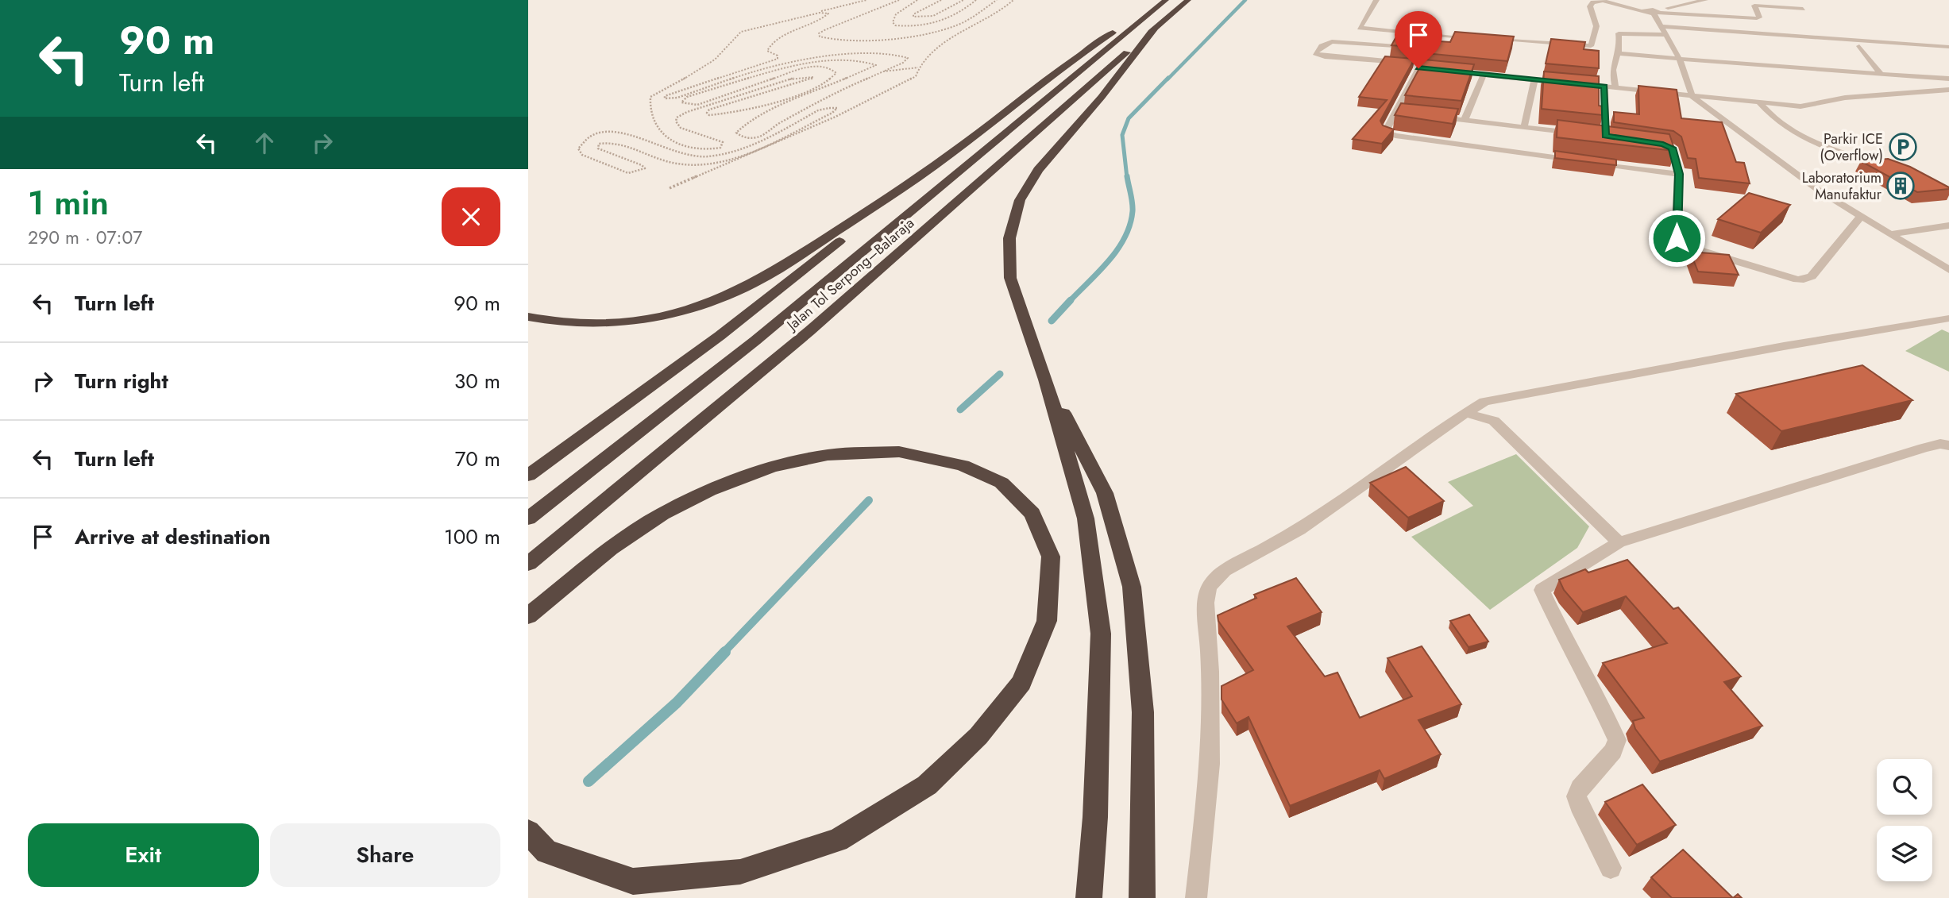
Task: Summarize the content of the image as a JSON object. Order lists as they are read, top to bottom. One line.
{"streets":{"highway":["Jalan Tol Serpong–Balaraja"]},"places":{"parking":["Parkir ICE (Overflow)"],"building":["Laboratorium Manufaktur"]},"page":{"turn":["90 m","Turn left"],"heading":["1 min","290 m · 07:07"],"list":[{"name":"Turn left","value":"90 m"},{"name":"Turn right","value":"30 m"},{"name":"Turn left","value":"70 m"},{"name":"Arrive at destination","value":"100 m"}],"buttons":["Exit","Share"]}}
